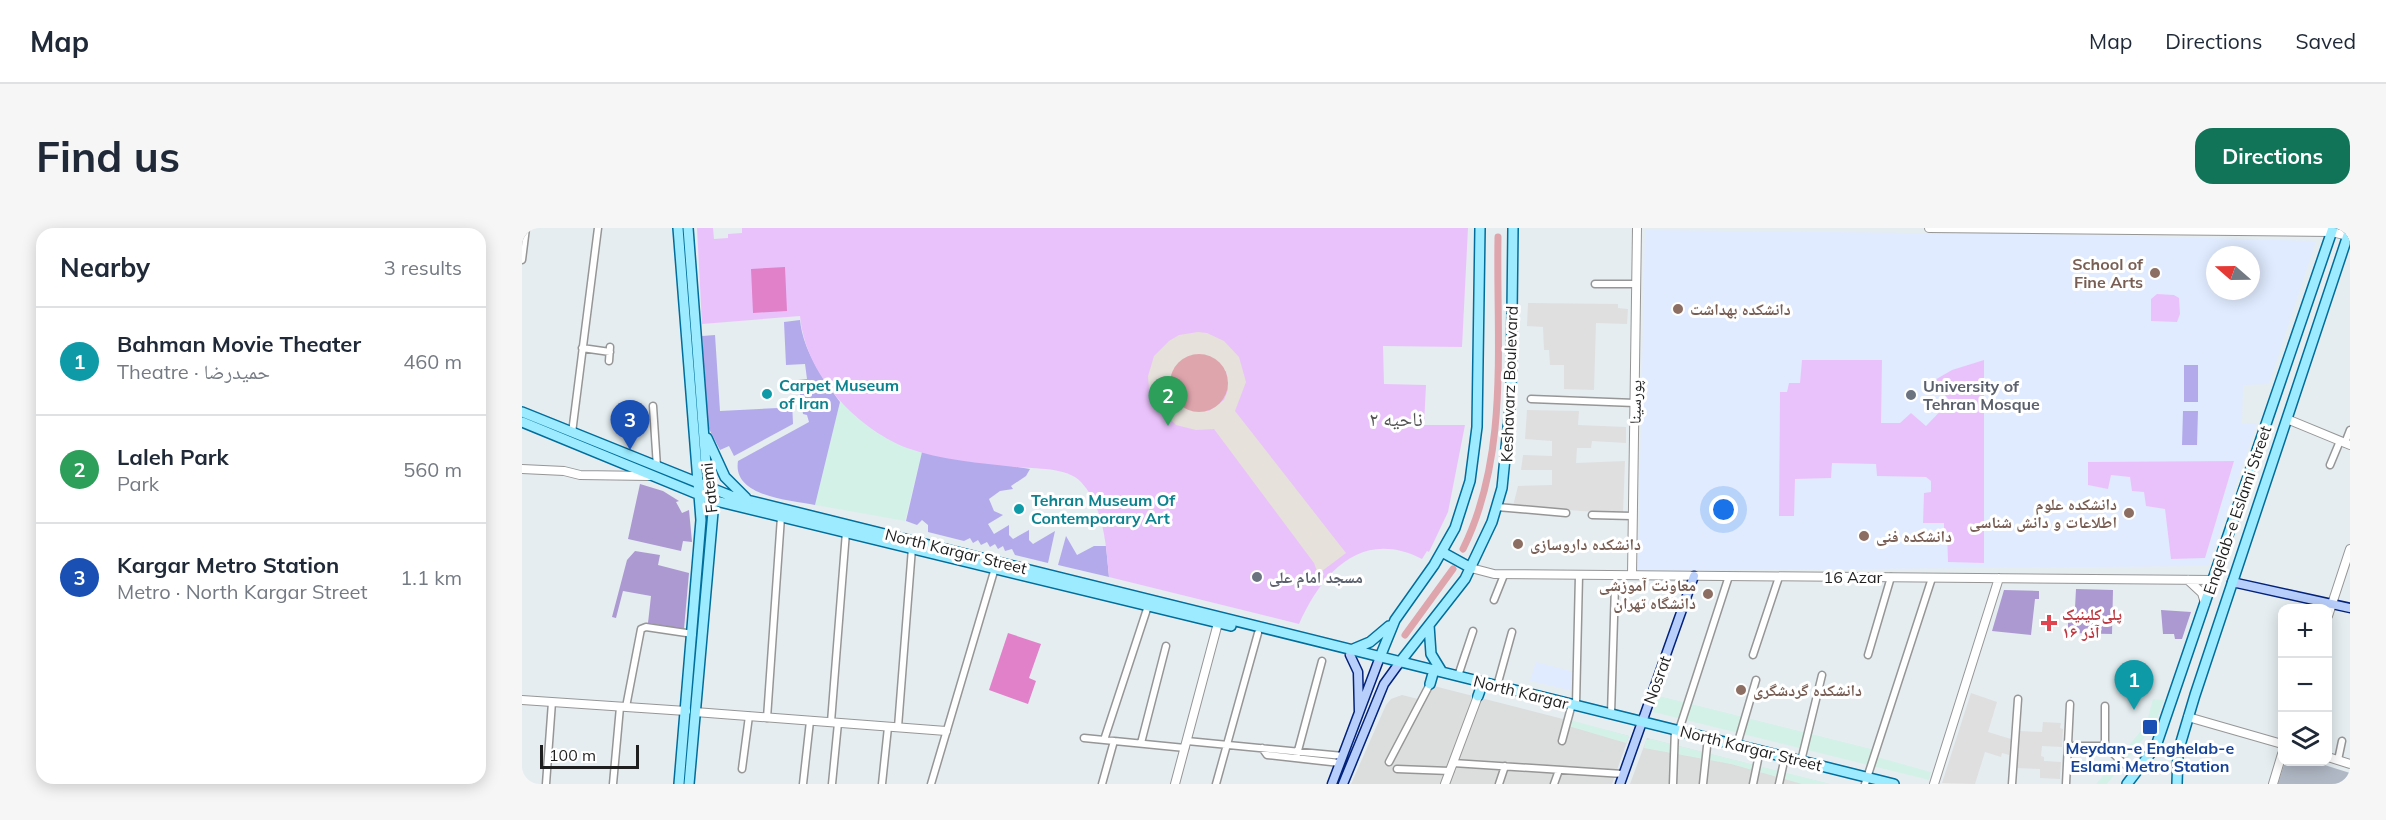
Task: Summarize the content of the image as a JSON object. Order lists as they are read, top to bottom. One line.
{"streets":{"main road":["Keshavarz Boulevard","Fatemi","Enqelab-e Eslami Street","North Kargar Street","Nosrat","North Kargar"],"street":["پورسینا","16 Azar"]},"crossings":[["Keshavarz Boulevard","16 Azar"],["Keshavarz Boulevard","North Kargar"],["پورسینا","16 Azar"],["Enqelab-e Eslami Street","16 Azar"],["North Kargar Street","Nosrat"],["North Kargar Street","North Kargar"],["16 Azar","Nosrat"],["Nosrat","North Kargar"]],"districts":["ناحیه ۲"],"places":{"other":["School of Fine Arts","دانشکده بهداشت","Carpet Museum of Iran","University of Tehran Mosque","Tehran Museum Of Contemporary Art","دانشکده علوم اطلاعات و دانش شناسی","دانشکده فنی","دانشکده داروسازی","مسجد امام علی","معاونت آموزشی دانشگاه تهران","دانشکده گردشگری"],"health":["پلی‌کلینیک ۱۶ آذر"],"transit":["Meydan-e Enghelab-e Eslami Metro Station"]},"scale_bar":"100 m","north":"left","page":{"header":"Map","nav":["Map","Directions","Saved"],"buttons":"Directions","title":"Find us","heading":["Nearby","3 results"],"list":[{"mark":"1","name":"Bahman Movie Theater","note":"Theatre · حمیدرضا","value":"460 m"},{"mark":"2","name":"Laleh Park","note":"Park","value":"560 m"},{"mark":"3","name":"Kargar Metro Station","note":"Metro · North Kargar Street","value":"1.1 km"}],"pins":["2","3","1"],"map_buttons":["+","−"],"scale":"100 m"}}
